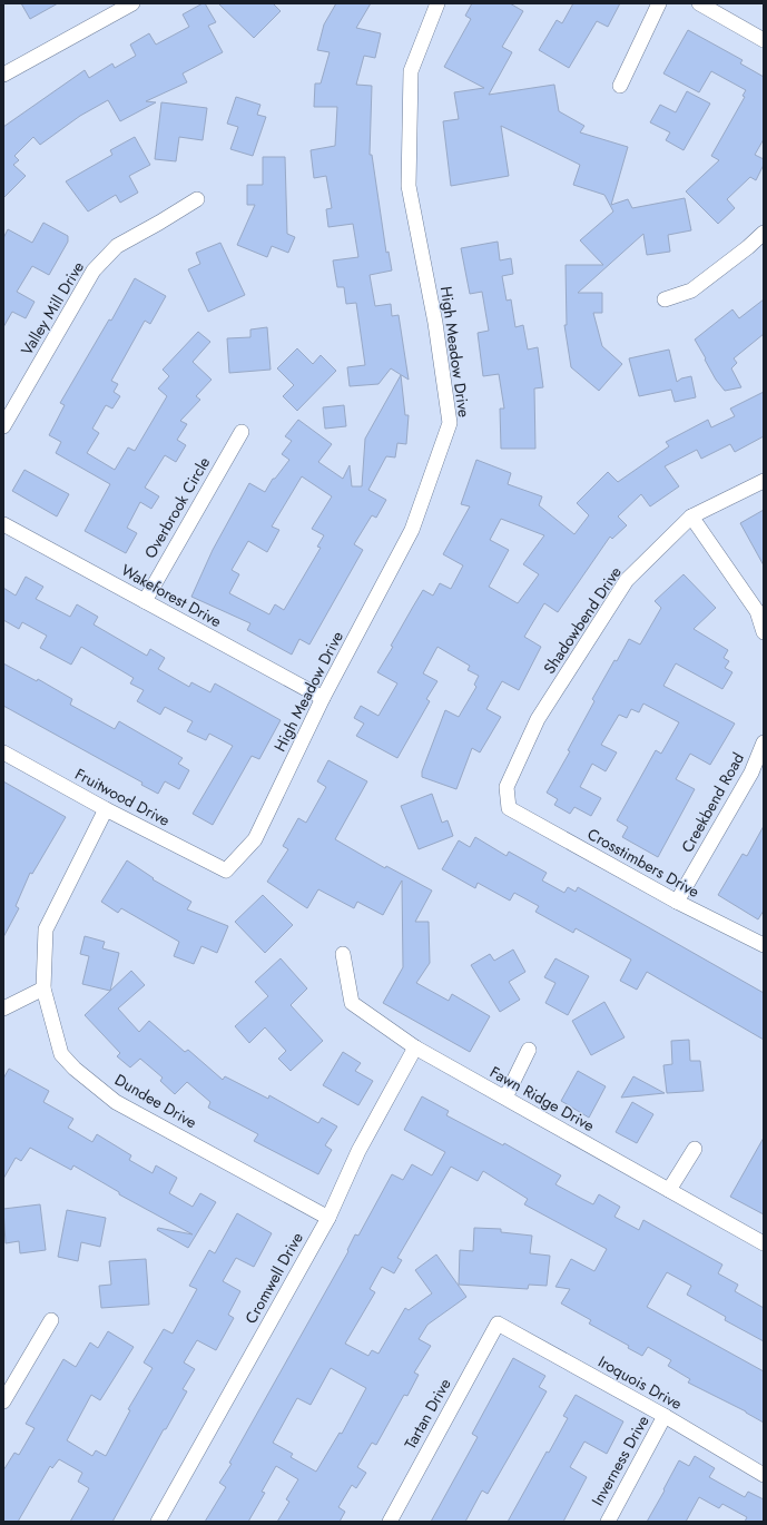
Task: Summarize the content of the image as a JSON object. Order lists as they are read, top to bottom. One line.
{"streets":{"street":["Valley Mill Drive","High Meadow Drive","Overbrook Circle","Wakeforest Drive","Shadowbend Drive","Fruitwood Drive","Creekbend Road","Crosstimbers Drive","Fawn Ridge Drive","Dundee Drive","Cromwell Drive","Iroquois Drive","Tartan Drive","Inverness Drive"]},"crossings":[["High Meadow Drive","Wakeforest Drive"],["High Meadow Drive","Fruitwood Drive"],["Overbrook Circle","Wakeforest Drive"],["Shadowbend Drive","Crosstimbers Drive"],["Fruitwood Drive","Dundee Drive"],["Creekbend Road","Crosstimbers Drive"],["Fawn Ridge Drive","Cromwell Drive"],["Dundee Drive","Cromwell Drive"],["Iroquois Drive","Tartan Drive"],["Iroquois Drive","Inverness Drive"]]}
